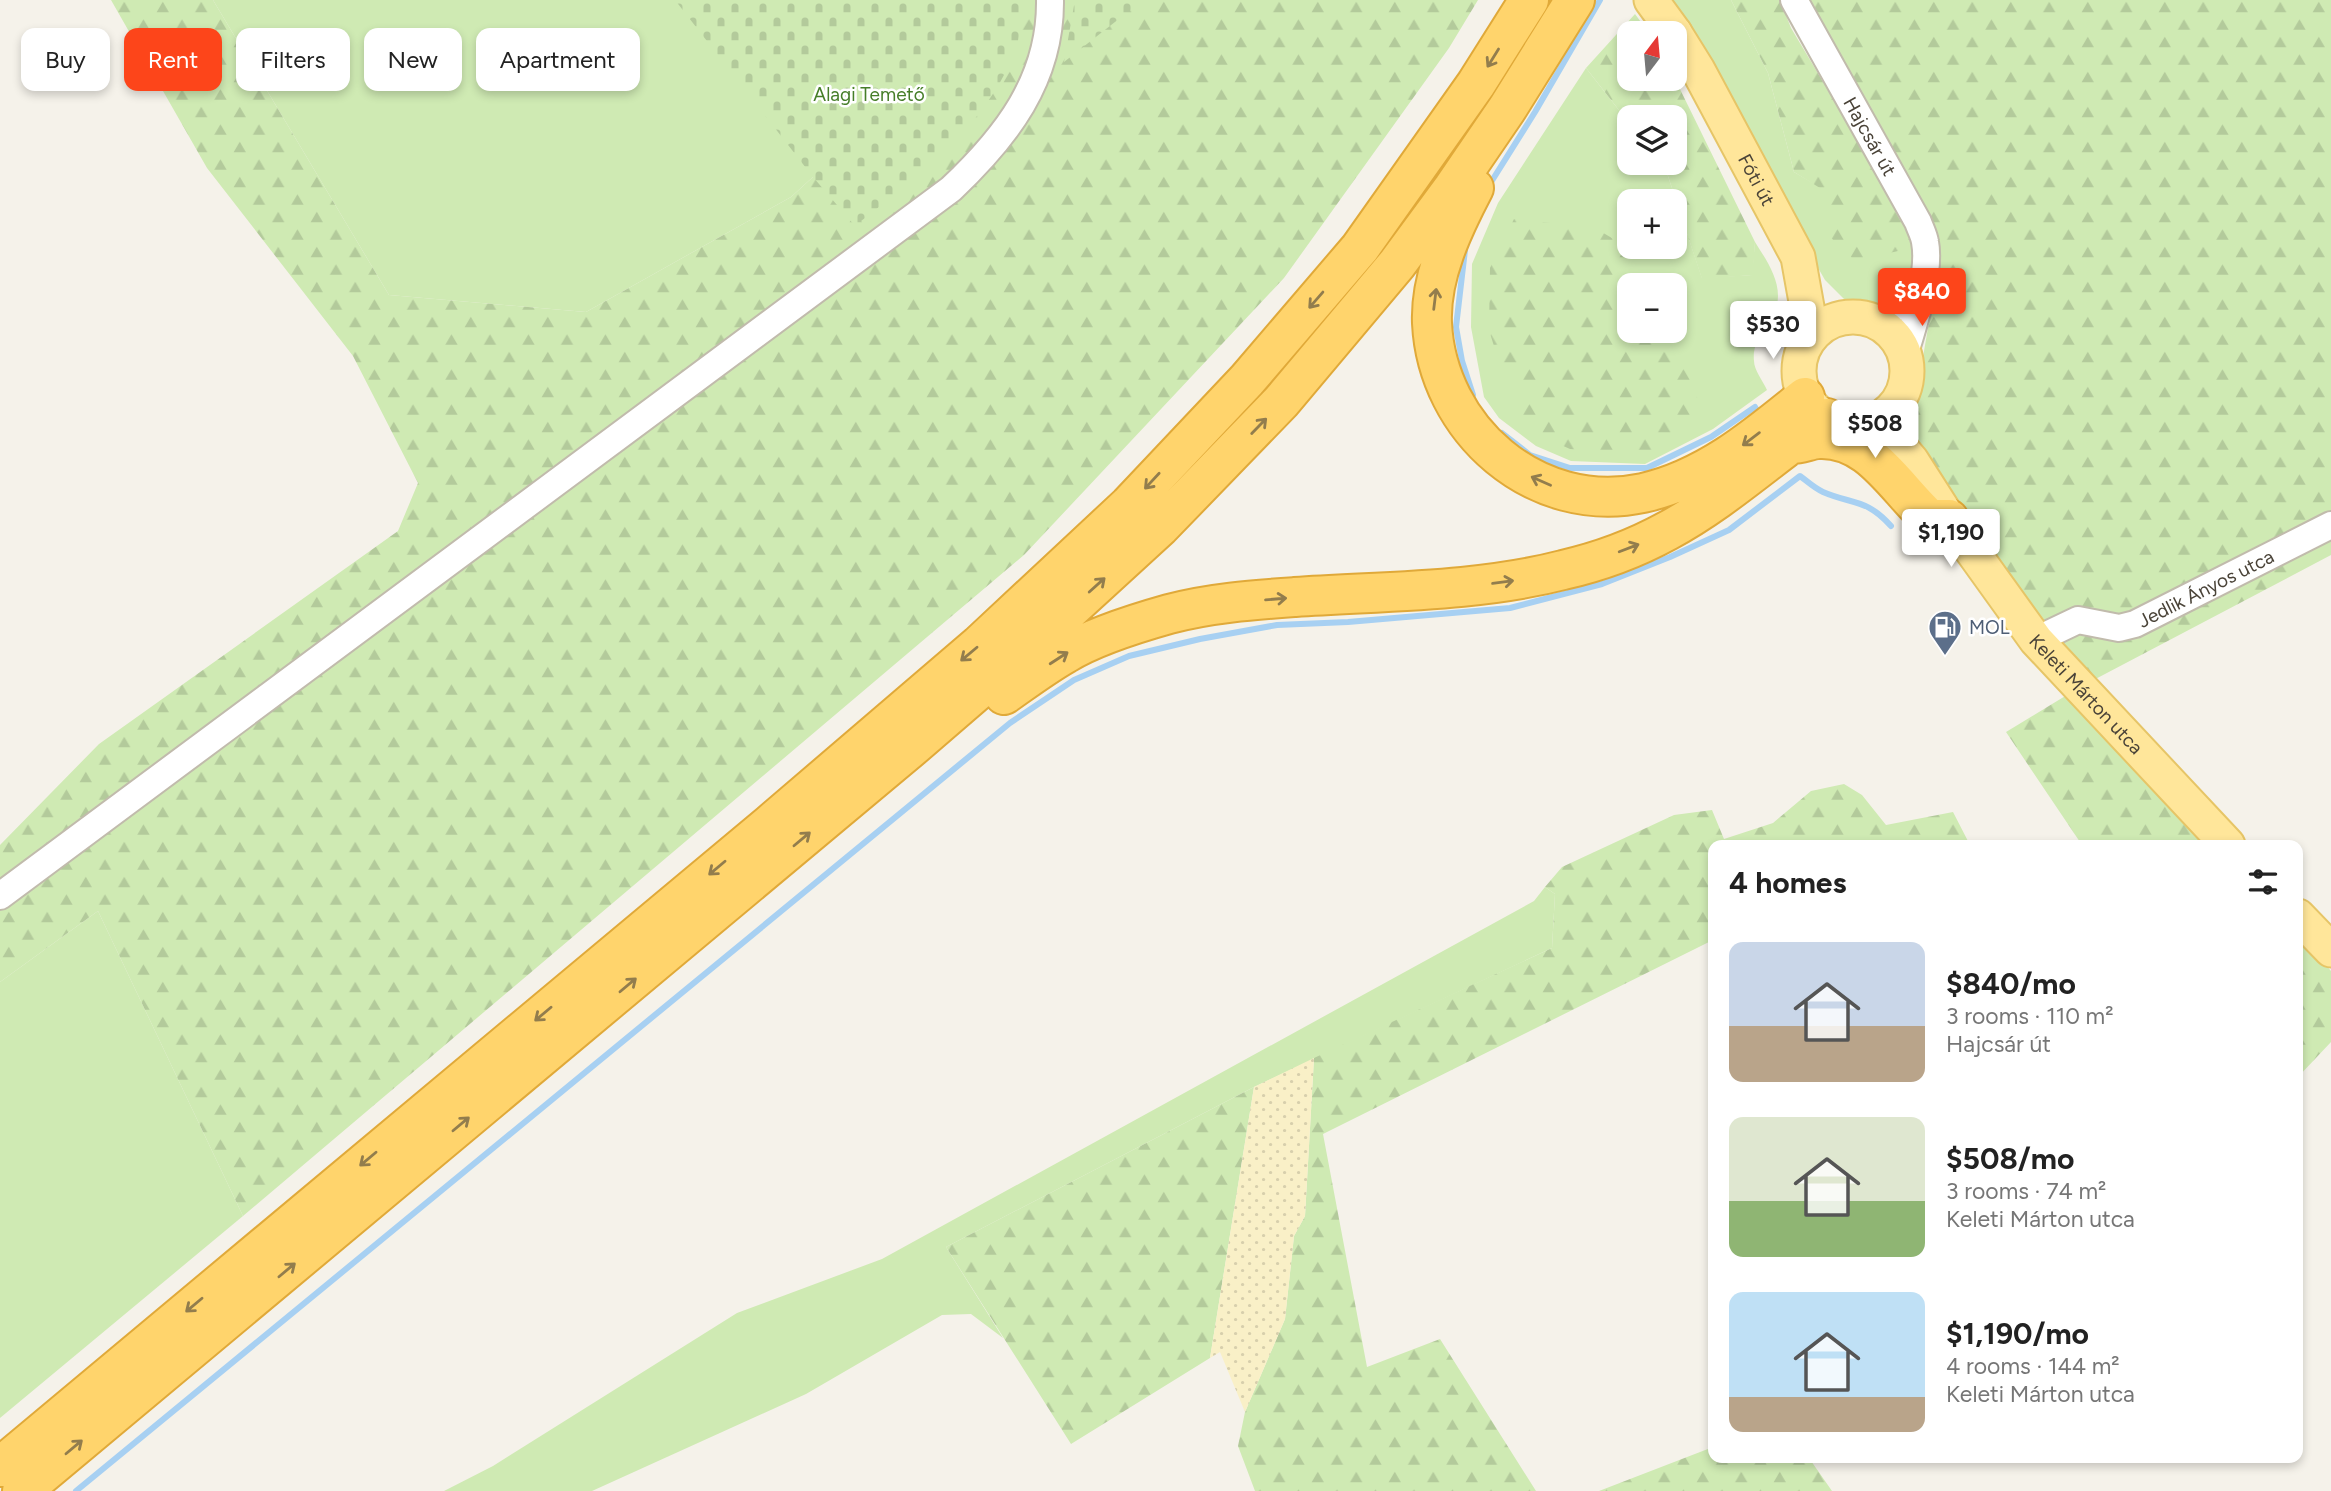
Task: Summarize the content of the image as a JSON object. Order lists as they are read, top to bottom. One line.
{"streets":{"main road":["Fóti út","Keleti Márton utca"],"street":["Hajcsár út","Jedlik Ányos utca"]},"crossings":[["Hajcsár út","Fóti út"],["Hajcsár út","Keleti Márton utca"],["Fóti út","Keleti Márton utca"],["Jedlik Ányos utca","Keleti Márton utca"]],"parks":["Alagi Temető"],"places":{"fuel station":["MOL"]},"north":"top","page":{"map_buttons":["+","−"],"chip":["Buy","Rent","Filters","New","Apartment"],"price":["$840","$530","$508","$1,190"],"heading":"4 homes","list":[{"name":"$840/mo","note":"3 rooms · 110 m² · Hajcsár út"},{"name":"$508/mo","note":"3 rooms · 74 m² · Keleti Márton utca"},{"name":"$1,190/mo","note":"4 rooms · 144 m² · Keleti Márton utca"}]}}
